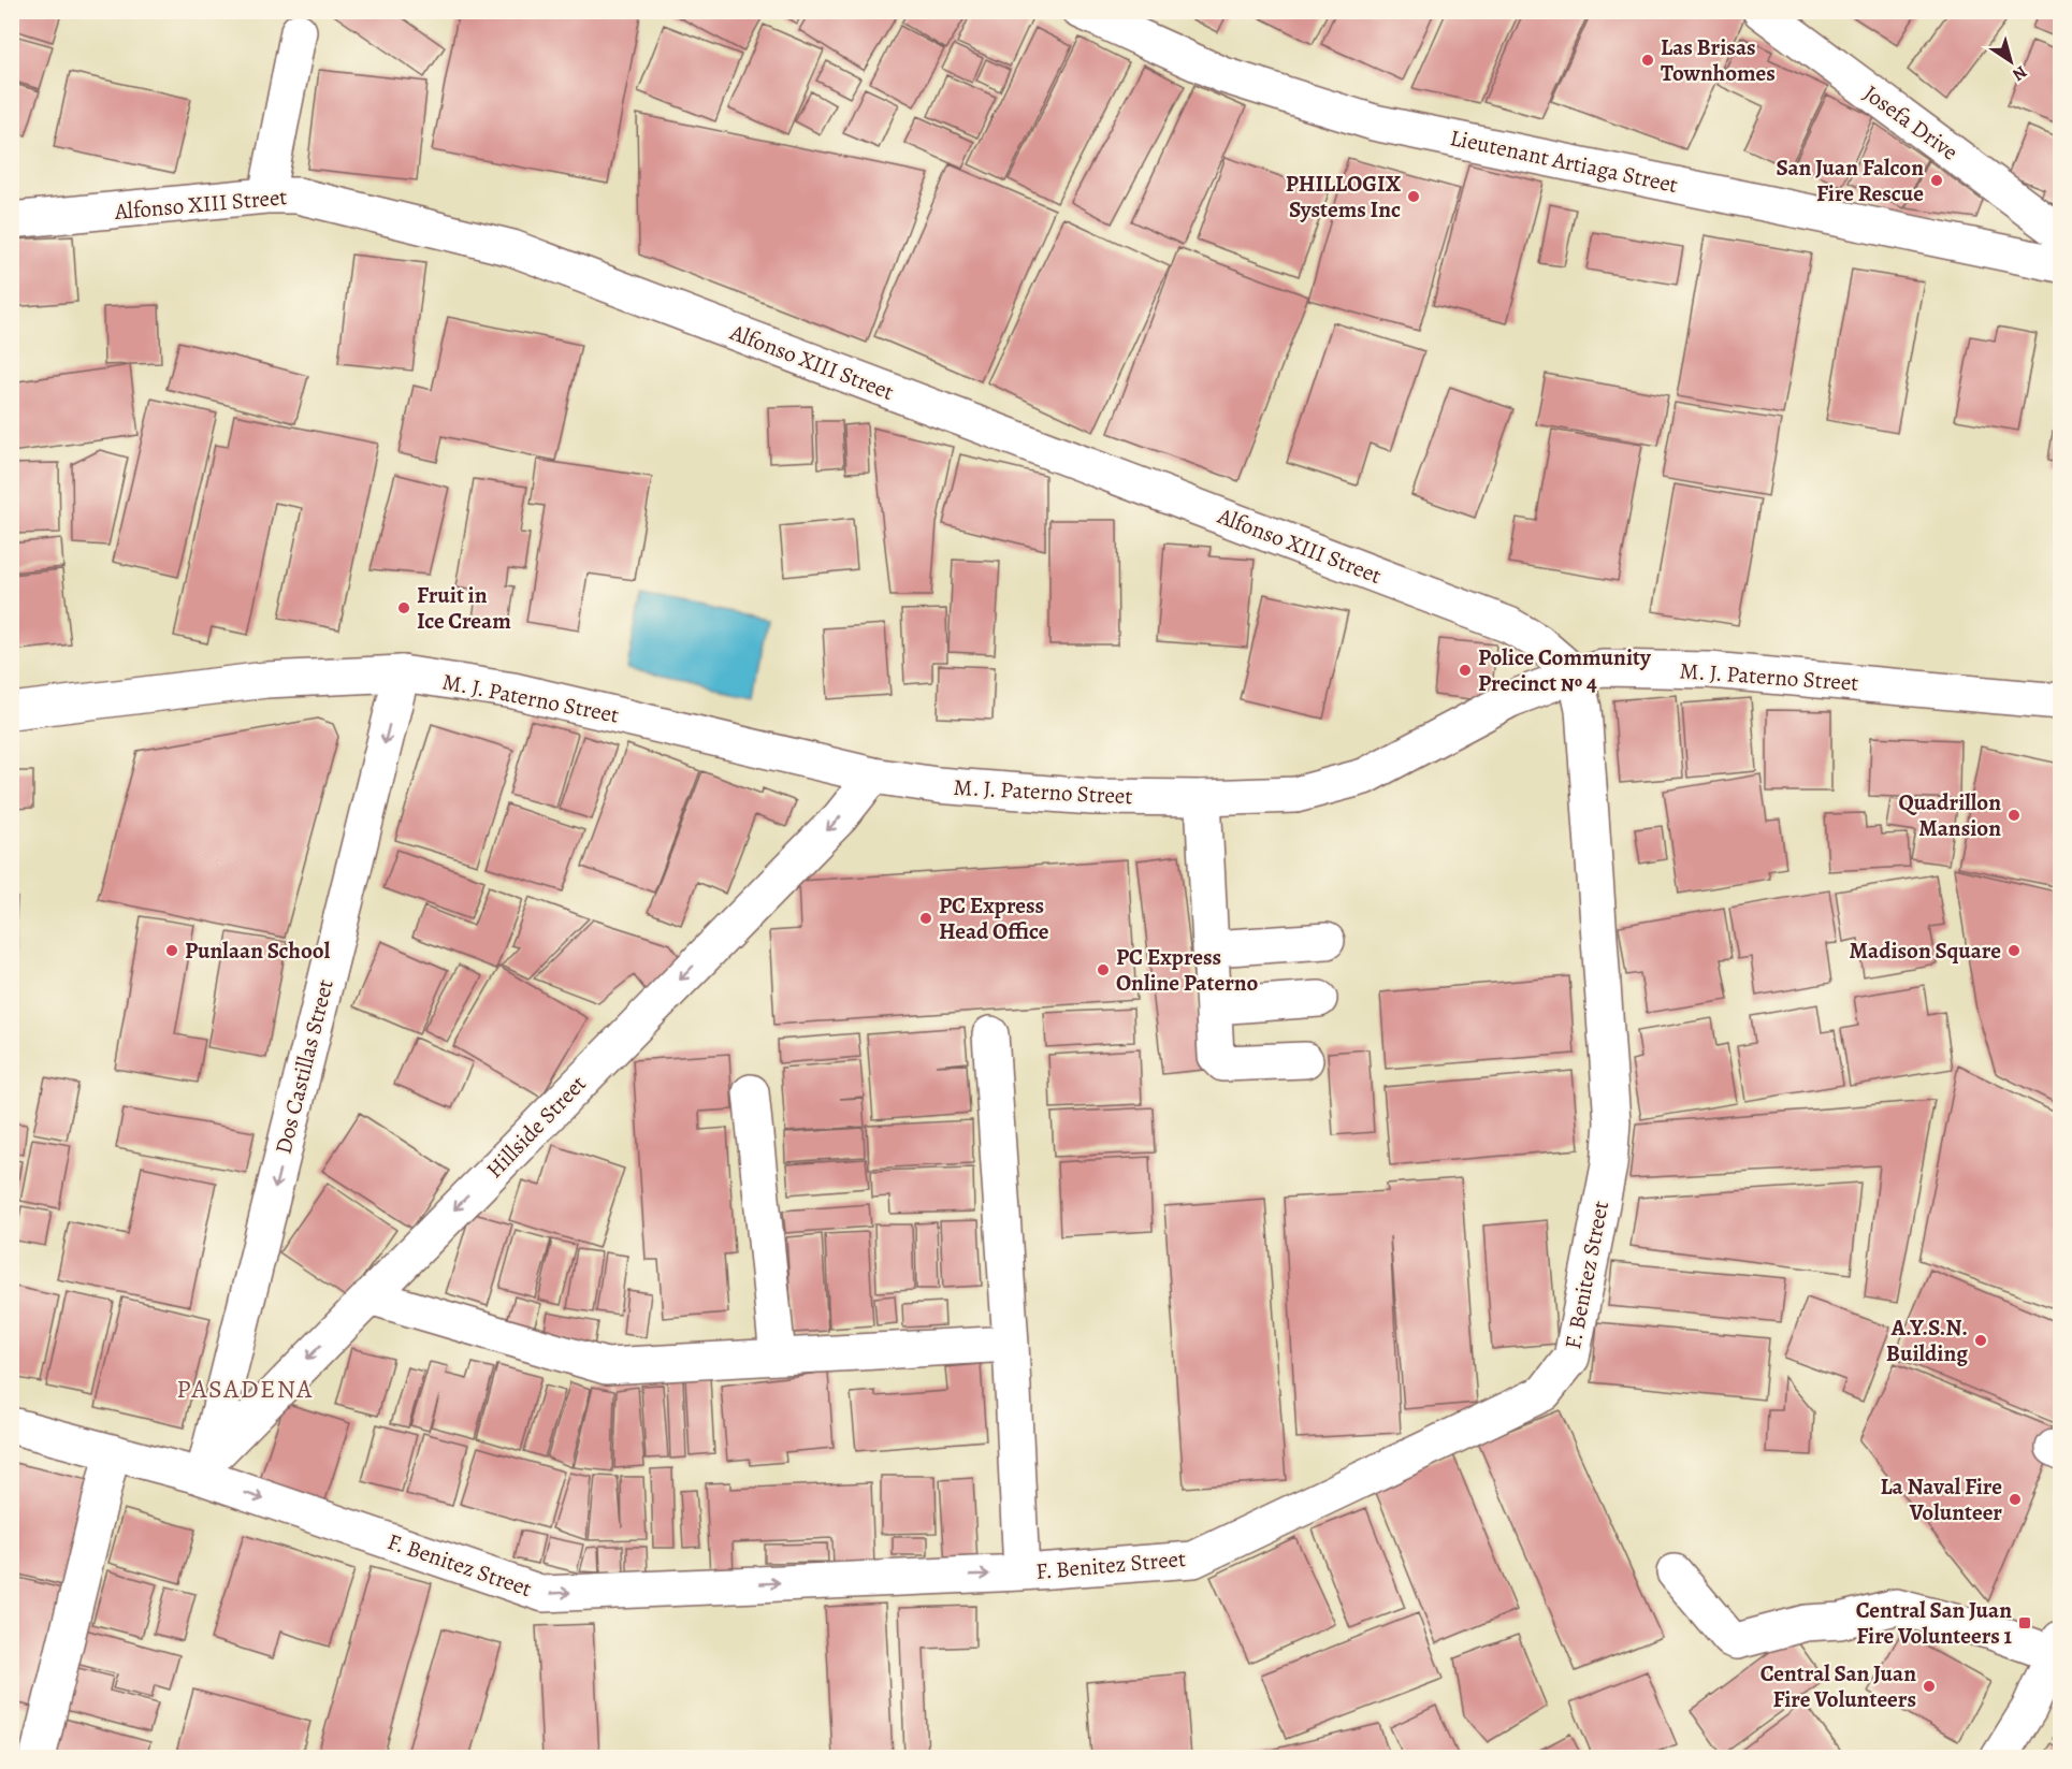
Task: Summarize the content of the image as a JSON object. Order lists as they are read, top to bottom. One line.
{"streets":{"street":["Josefa Drive","Lieutenant Artiaga Street","Alfonso XIII Street","M. J. Paterno Street","Dos Castillas Street","Hillside Street","F. Benitez Street"]},"crossings":[["Alfonso XIII Street","M. J. Paterno Street"],["Alfonso XIII Street","F. Benitez Street"],["M. J. Paterno Street","Dos Castillas Street"],["M. J. Paterno Street","Hillside Street"],["M. J. Paterno Street","F. Benitez Street"],["Dos Castillas Street","Hillside Street"],["Dos Castillas Street","F. Benitez Street"],["Hillside Street","F. Benitez Street"]],"one_way":["Dos Castillas Street","Hillside Street"],"districts":["PASADENA"],"places":{"other":["Las Brisas Townhomes","San Juan Falcon Fire Rescue","PHILLOGIX Systems Inc","Fruit in Ice Cream","Police Community Precinct № 4","Quadrillon Mansion","PC Express Head Office","Punlaan School","Madison Square","PC Express Online Paterno","A.Y.S.N. Building","La Naval Fire Volunteer","Central San Juan Fire Volunteers"],"transit":["Central San Juan Fire Volunteers 1"]},"north":"bottom right"}
